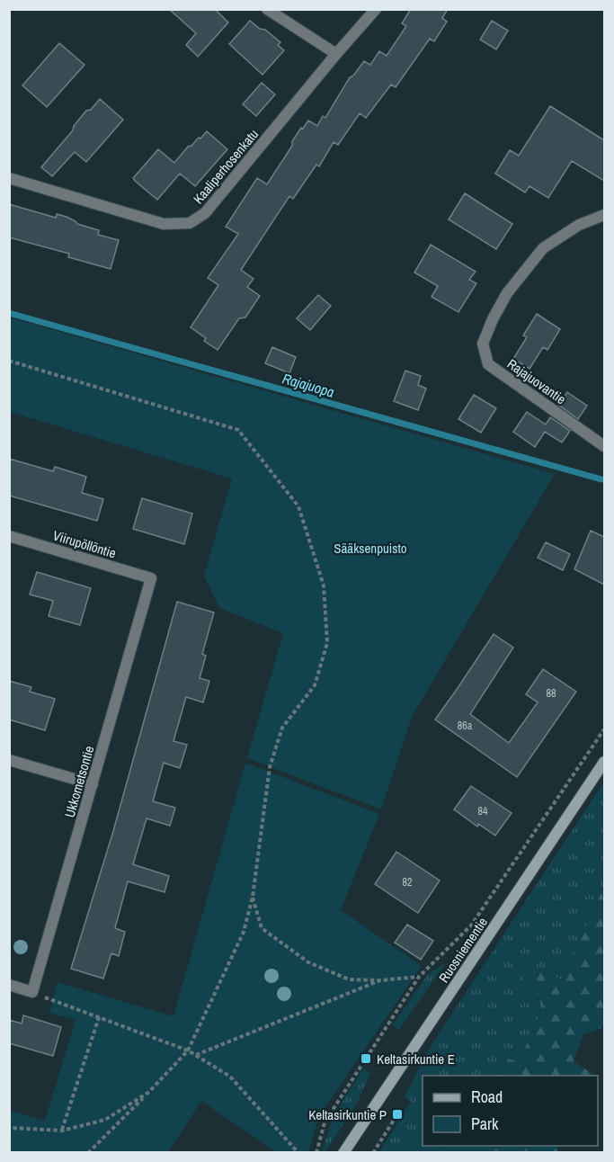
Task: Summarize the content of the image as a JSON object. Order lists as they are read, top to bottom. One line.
{"streets":{"main road":["Ruosniementie"],"street":["Kaaliperhosenkatu","Rajajuovantie","Viirupöllöntie","Ukkometsontie"]},"crossings":[["Viirupöllöntie","Ukkometsontie"]],"water":["Rajajuopa"],"parks":["Sääksenpuisto"],"places":{"transit":["Keltasirkuntie E","Keltasirkuntie P"]},"house_numbers":["88","86a","84","82"],"legend":["Road","Park"]}
